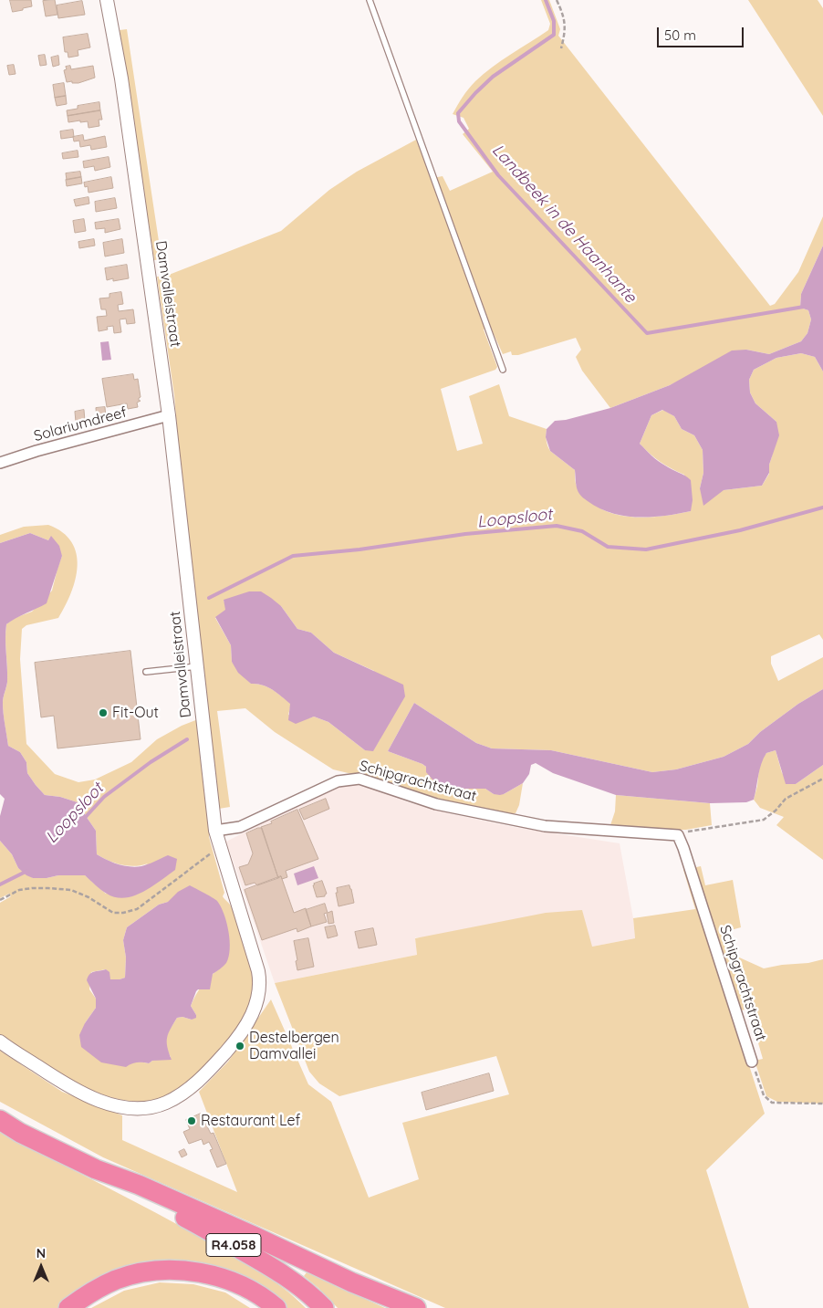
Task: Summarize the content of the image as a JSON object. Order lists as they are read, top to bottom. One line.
{"streets":{"highway":["R4.058"],"street":["Damvalleistraat","Solariumdreef","Schipgrachtstraat"]},"crossings":[["Damvalleistraat","Solariumdreef"],["Damvalleistraat","Schipgrachtstraat"]],"water":["Landbeek in de Haanhante","Loopsloot"],"places":["Fit-Out","Destelbergen Damvallei","Restaurant Lef"],"scale_bar":"50 m","north":"top"}
